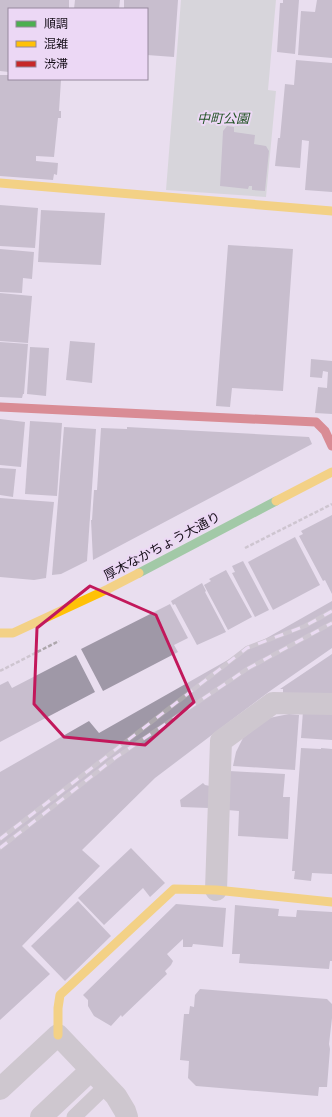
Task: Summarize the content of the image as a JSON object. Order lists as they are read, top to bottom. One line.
{"streets":{"street":["厚木なかちょう大通り"]},"parks":["中町公園"],"legend":["順調","混雑","渋滞"]}
